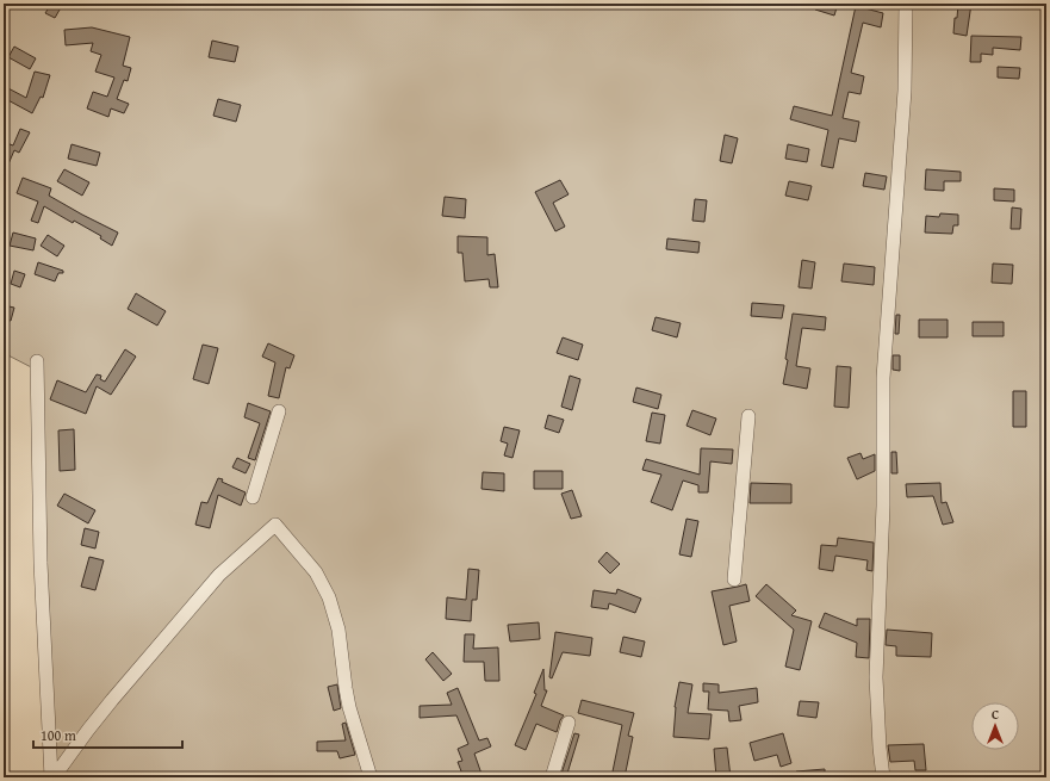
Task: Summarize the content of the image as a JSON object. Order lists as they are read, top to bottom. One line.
{"scale_bar":"100 m","north":"top"}
